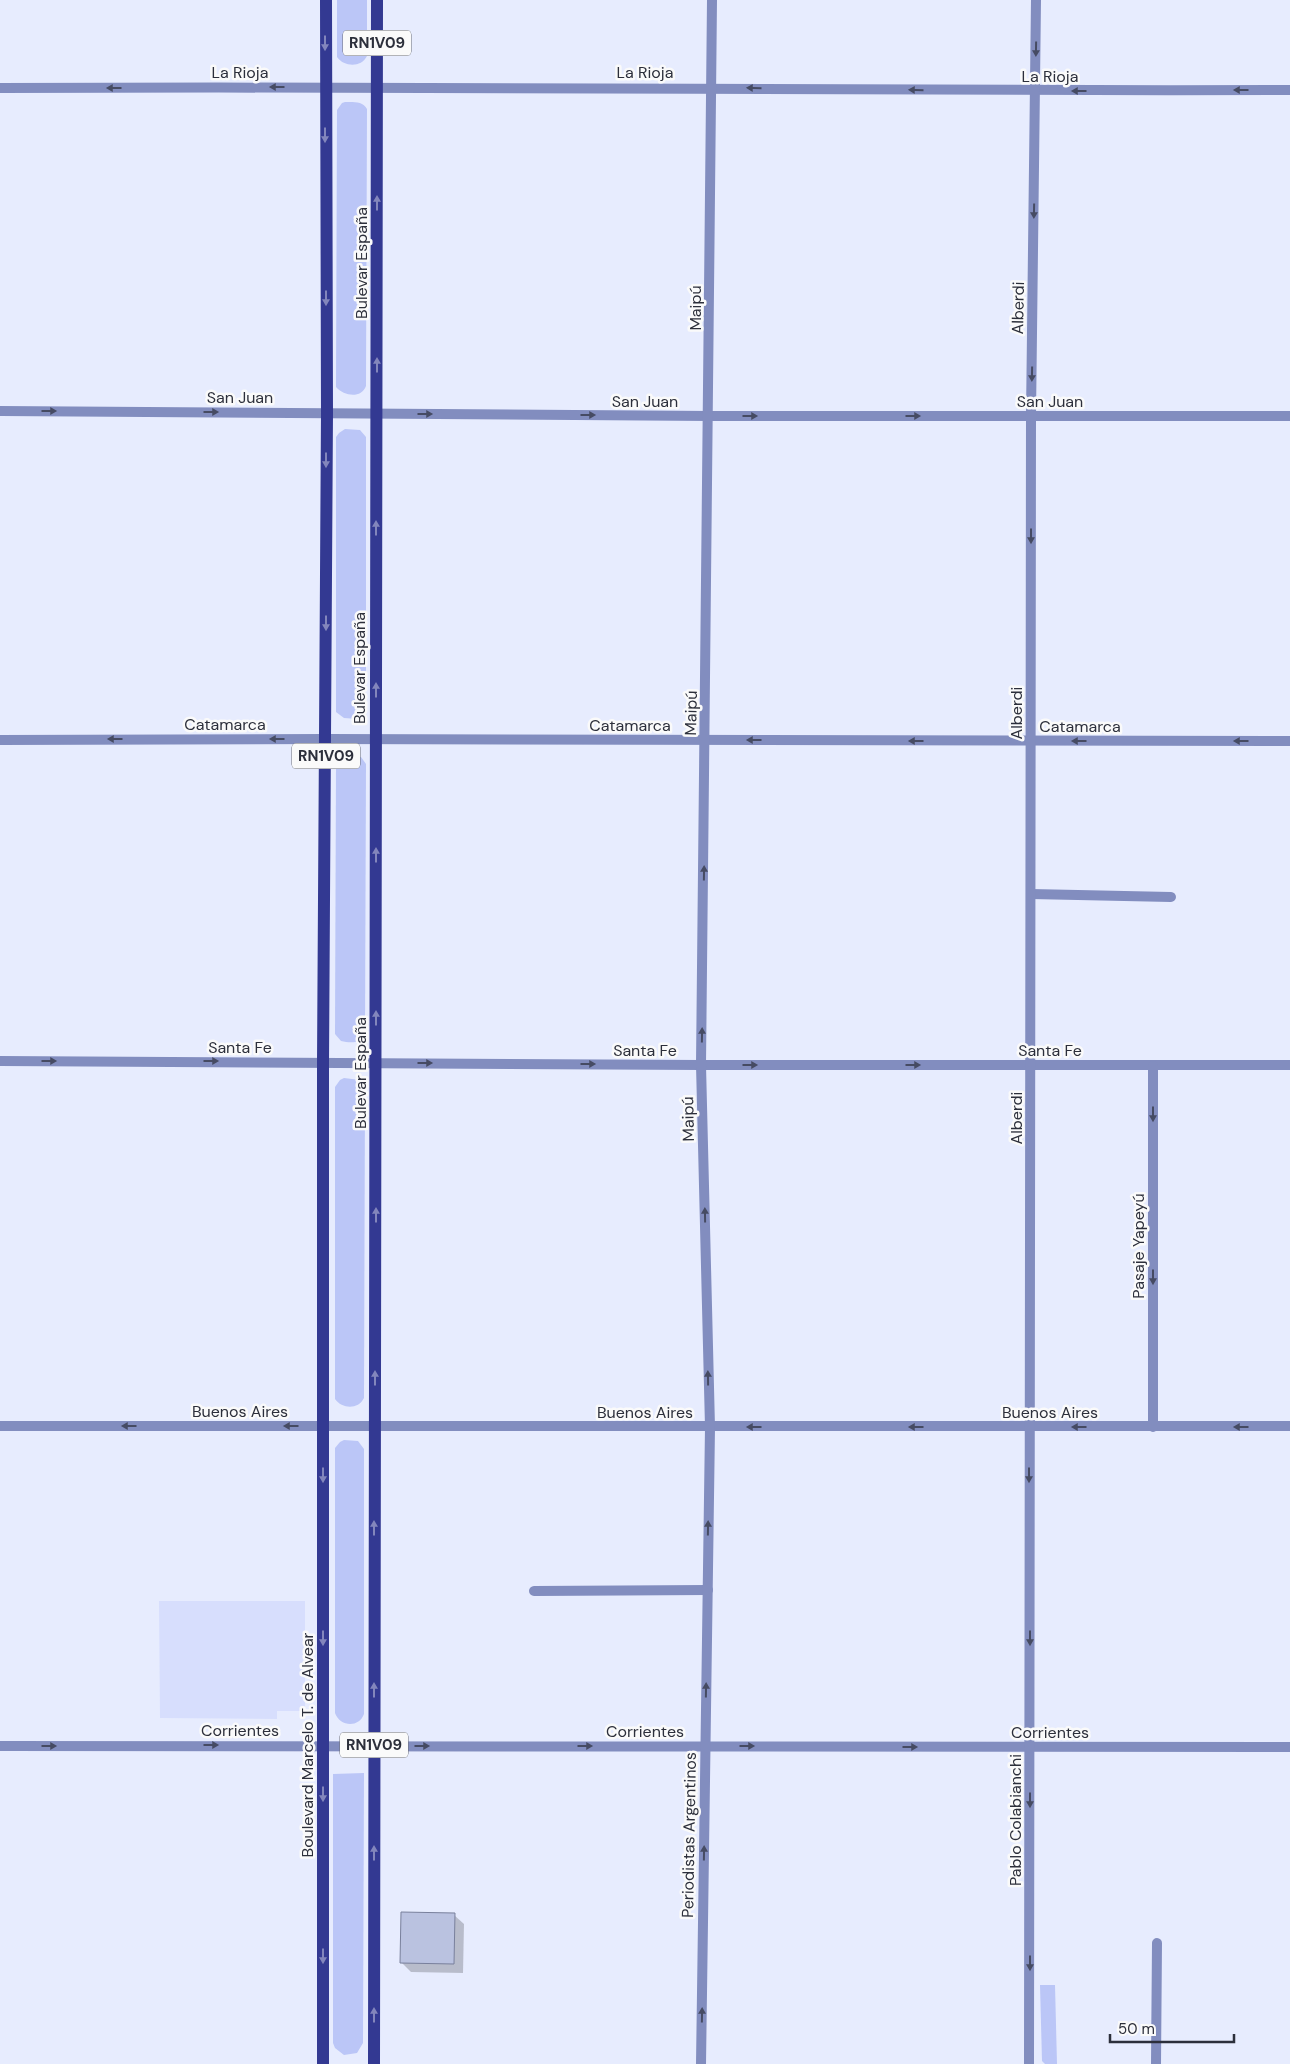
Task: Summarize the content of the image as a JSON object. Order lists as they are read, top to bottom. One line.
{"streets":{"main road":["RN1V09","Bulevar España","Boulevard Marcelo T. de Alvear"],"street":["La Rioja","Maipú","Alberdi","San Juan","Catamarca","Santa Fe","Pasaje Yapeyú","Buenos Aires","Corrientes","Pablo Colabianchi","Periodistas Argentinos"]},"crossings":[["RN1V09","Bulevar España"],["RN1V09","Buenos Aires"],["RN1V09","Corrientes"],["La Rioja","Bulevar España"],["La Rioja","Maipú"],["La Rioja","Alberdi"],["Bulevar España","San Juan"],["Bulevar España","Catamarca"],["Bulevar España","Santa Fe"],["Bulevar España","Buenos Aires"],["Bulevar España","Boulevard Marcelo T. de Alvear"],["Maipú","San Juan"],["Maipú","Catamarca"],["Maipú","Santa Fe"],["Maipú","Buenos Aires"],["Maipú","Periodistas Argentinos"],["Alberdi","San Juan"],["Alberdi","Catamarca"],["Alberdi","Santa Fe"],["Alberdi","Buenos Aires"],["Alberdi","Pablo Colabianchi"],["Santa Fe","Pasaje Yapeyú"],["Pasaje Yapeyú","Buenos Aires"],["Buenos Aires","Boulevard Marcelo T. de Alvear"],["Buenos Aires","Pablo Colabianchi"],["Buenos Aires","Periodistas Argentinos"],["Corrientes","Boulevard Marcelo T. de Alvear"],["Corrientes","Pablo Colabianchi"],["Corrientes","Periodistas Argentinos"]],"one_way":["La Rioja","Maipú","Alberdi","San Juan","Catamarca","Santa Fe","Pasaje Yapeyú","Buenos Aires","Corrientes","Pablo Colabianchi","Periodistas Argentinos"],"scale_bar":"50 m"}
